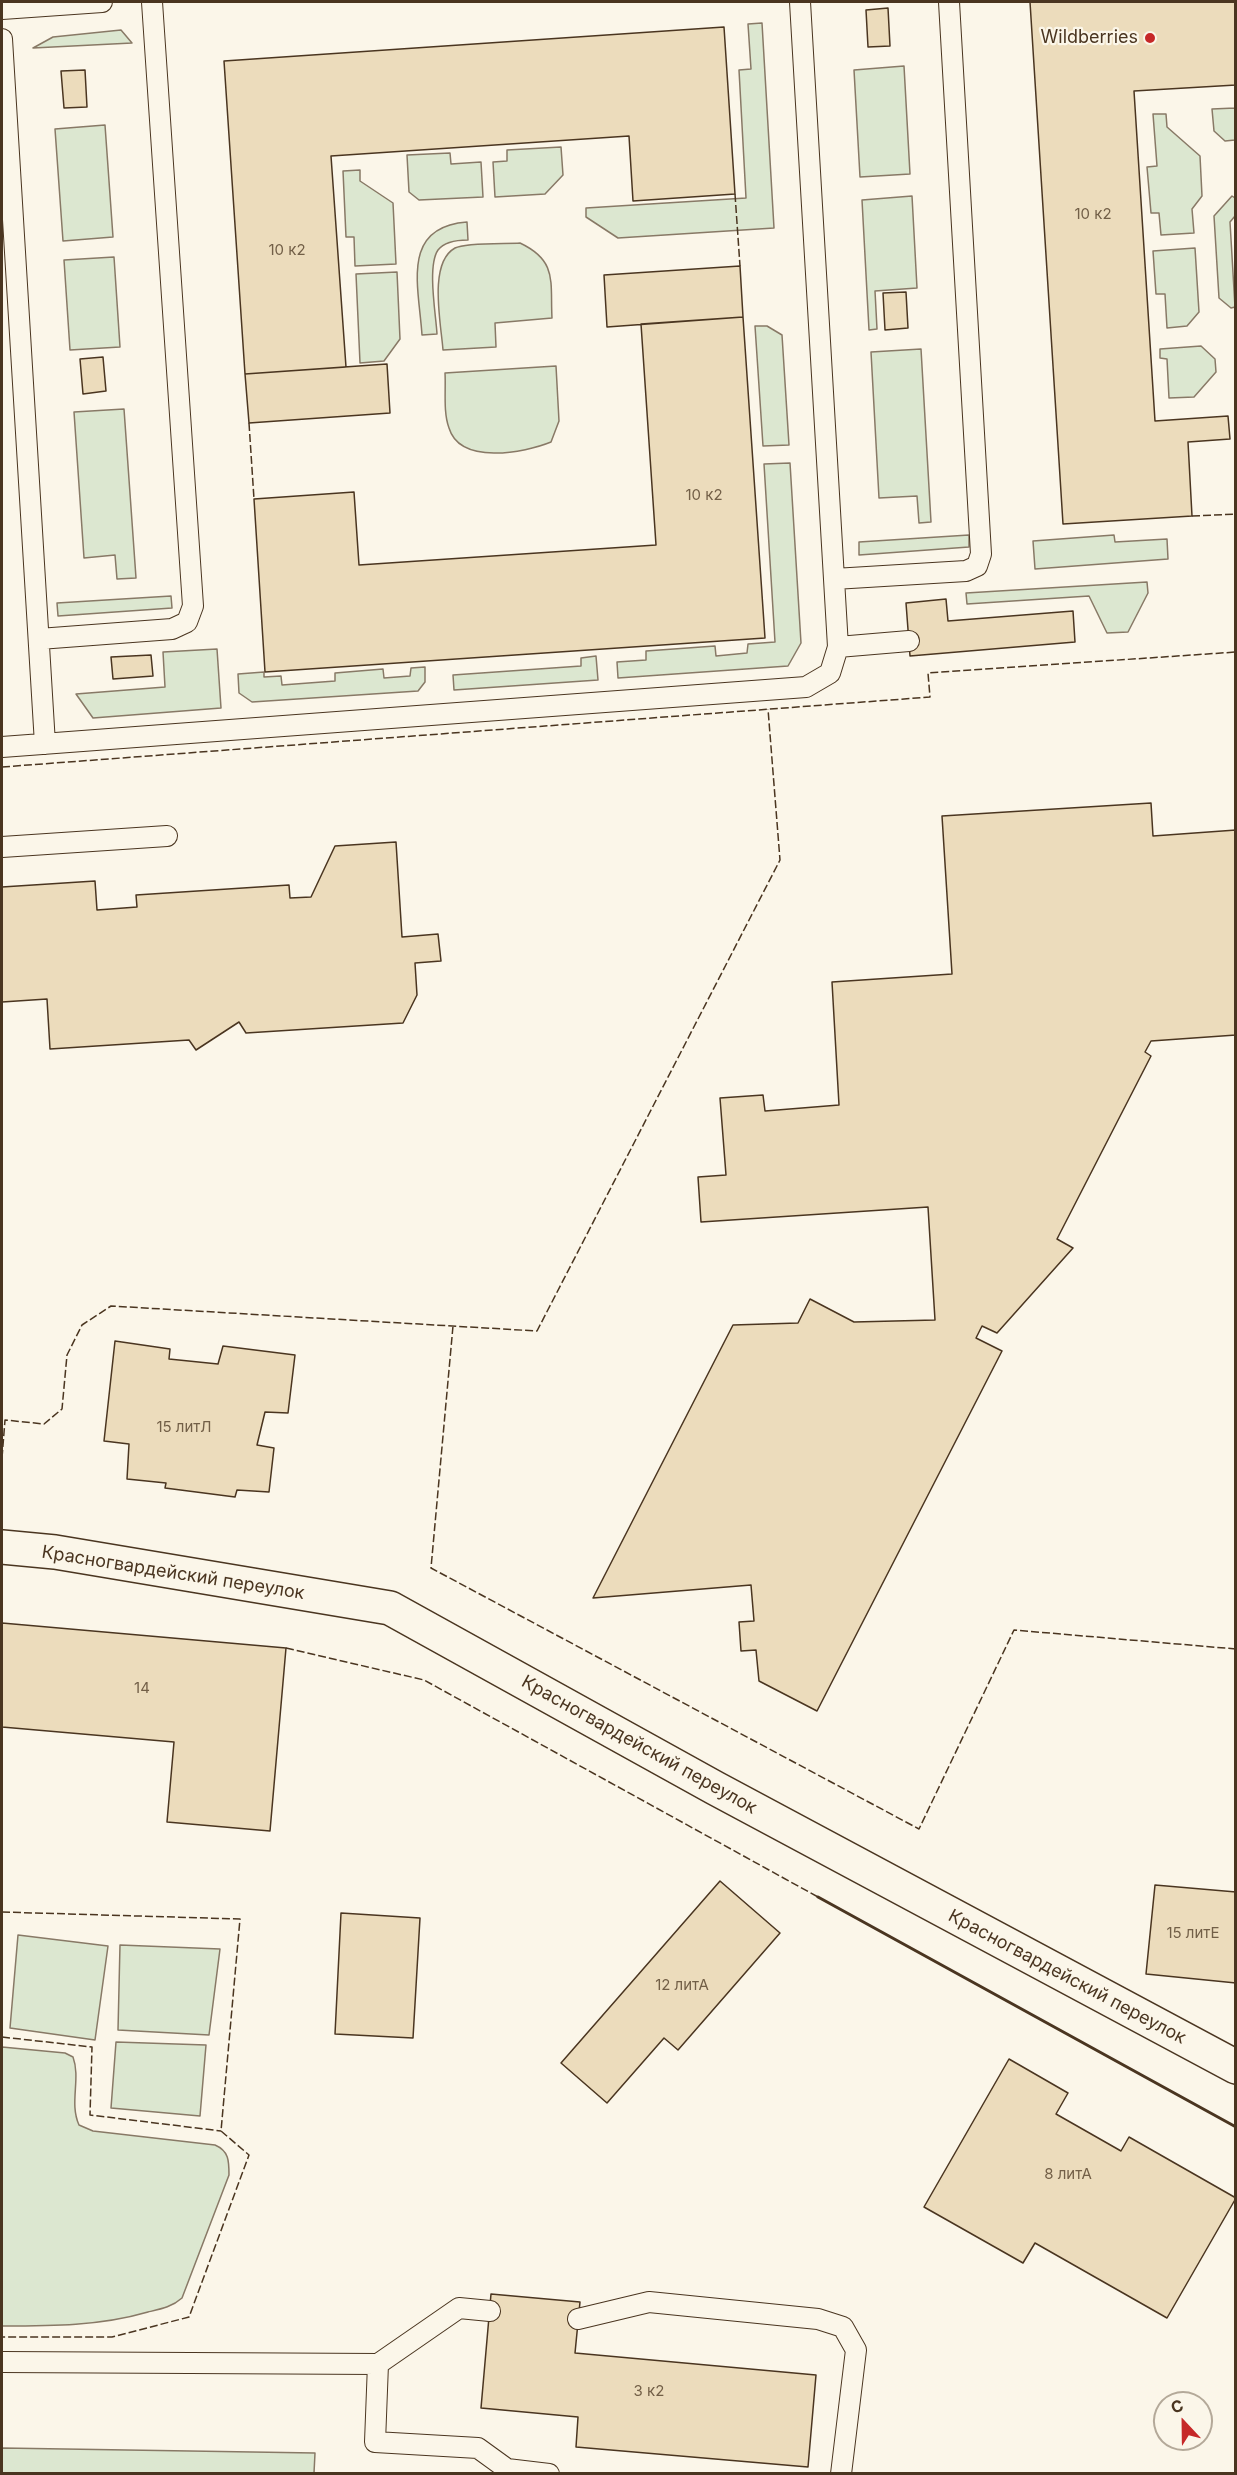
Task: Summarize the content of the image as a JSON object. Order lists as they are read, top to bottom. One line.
{"streets":{"street":["Красногвардейский переулок"]},"places":["Wildberries"],"house_numbers":["10 к2","10 к2","10 к2","15 литЛ","14","15 литЕ","12 литА","8 литА","3 к2"],"north":"top"}
